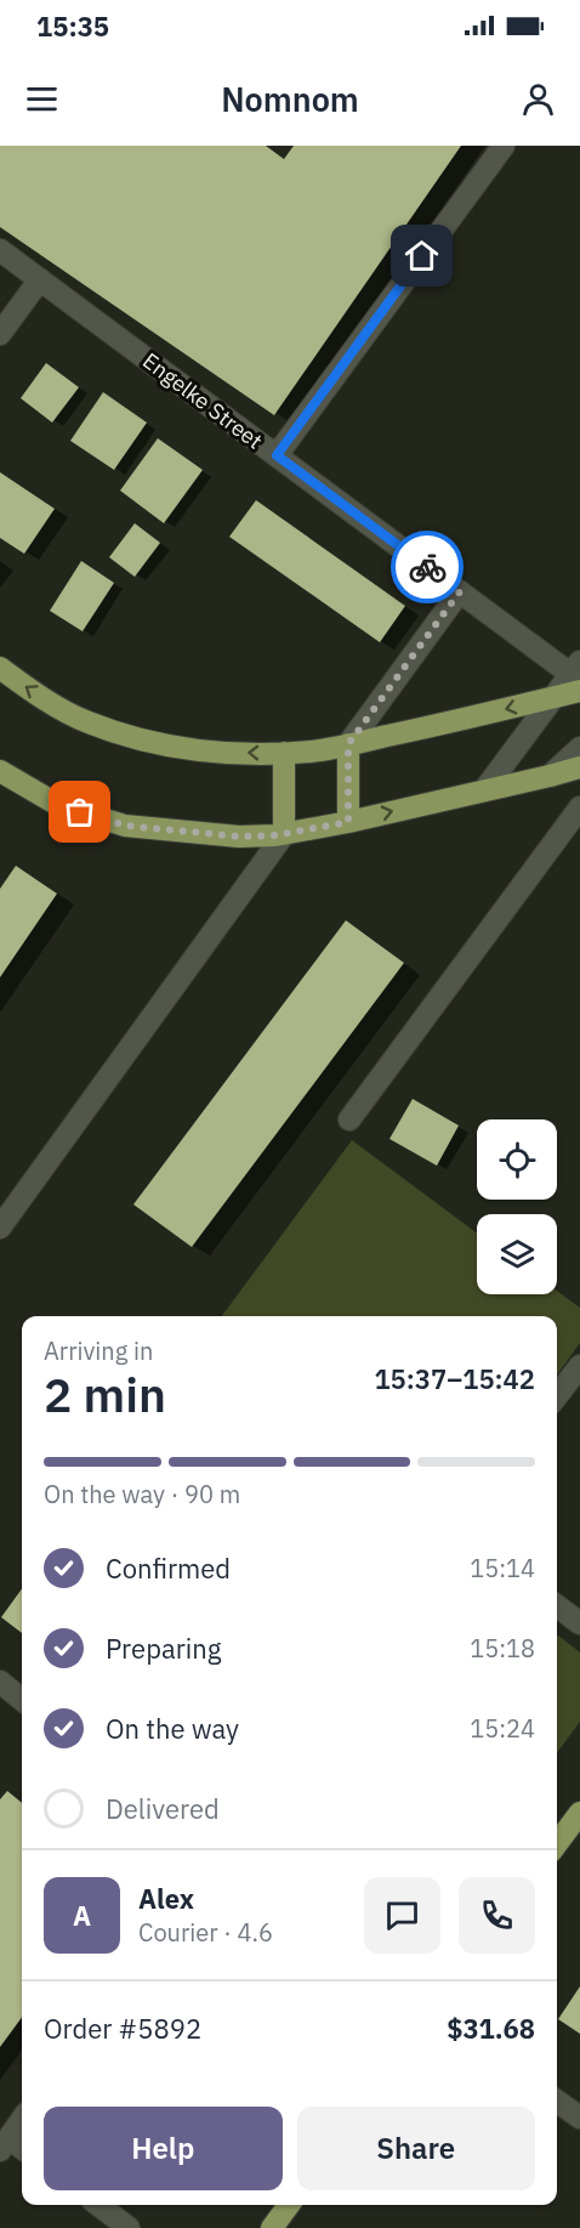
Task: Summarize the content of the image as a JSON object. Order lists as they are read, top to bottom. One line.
{"streets":{"street":["Engelke Street"]},"page":{"status":"15:35","header":"Nomnom","heading":["2 min","Arriving in","15:37–15:42"],"panel":["Alex","Courier · 4.6","Order #5892","$31.68"],"bar":"On the way · 90 m","list":[["Confirmed","15:14"],["Preparing","15:18"],["On the way","15:24"],"Delivered"],"round":"A","buttons":["Help","Share"]}}
